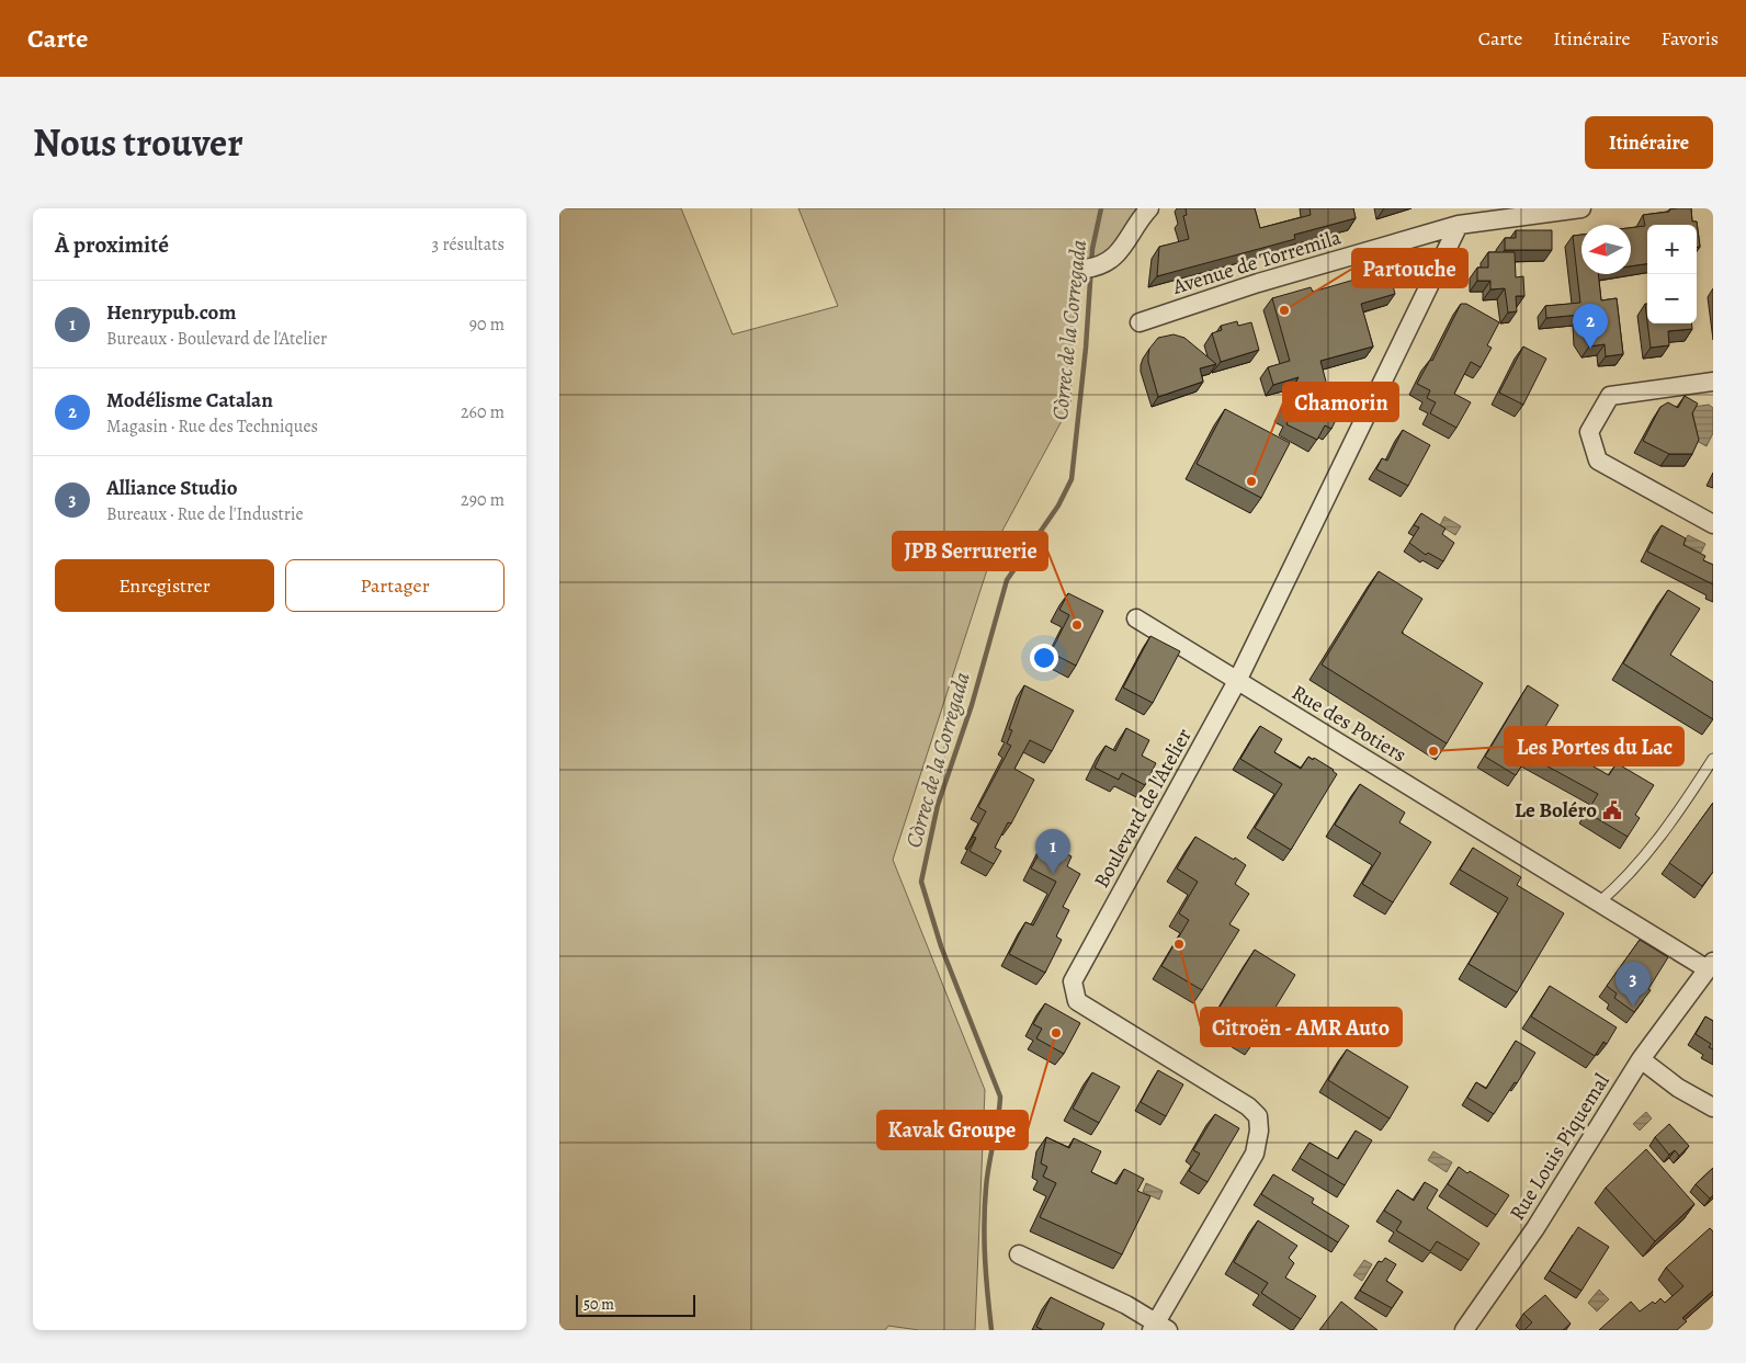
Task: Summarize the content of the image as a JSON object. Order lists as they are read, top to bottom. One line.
{"streets":{"street":["Avenue de Torremila","Rue des Potiers","Boulevard de l'Atelier","Rue Louis Piquemal"]},"crossings":[["Avenue de Torremila","Boulevard de l'Atelier"],["Rue des Potiers","Boulevard de l'Atelier"],["Rue des Potiers","Rue Louis Piquemal"]],"water":["Còrrec de la Corregada"],"places":{"other":["Partouche","Chamorin","JPB Serrurerie","Les Portes du Lac","Citroën - AMR Auto","Kavak Groupe"],"public building":["Le Boléro"]},"scale_bar":"50 m","north":"left","page":{"header":"Carte","nav":["Carte","Itinéraire","Favoris"],"title":"Nous trouver","buttons":["Itinéraire",["Enregistrer","Partager"]],"heading":["À proximité","3 résultats"],"map_buttons":["+","−"],"list":[{"mark":"1","name":"Henrypub.com","note":"Bureaux · Boulevard de l'Atelier","value":"90 m"},{"mark":"2","name":"Modélisme Catalan","note":"Magasin · Rue des Techniques","value":"260 m"},{"mark":"3","name":"Alliance Studio","note":"Bureaux · Rue de l'Industrie","value":"290 m"}],"pins":["2","1","3"],"scale":"50 m"}}
